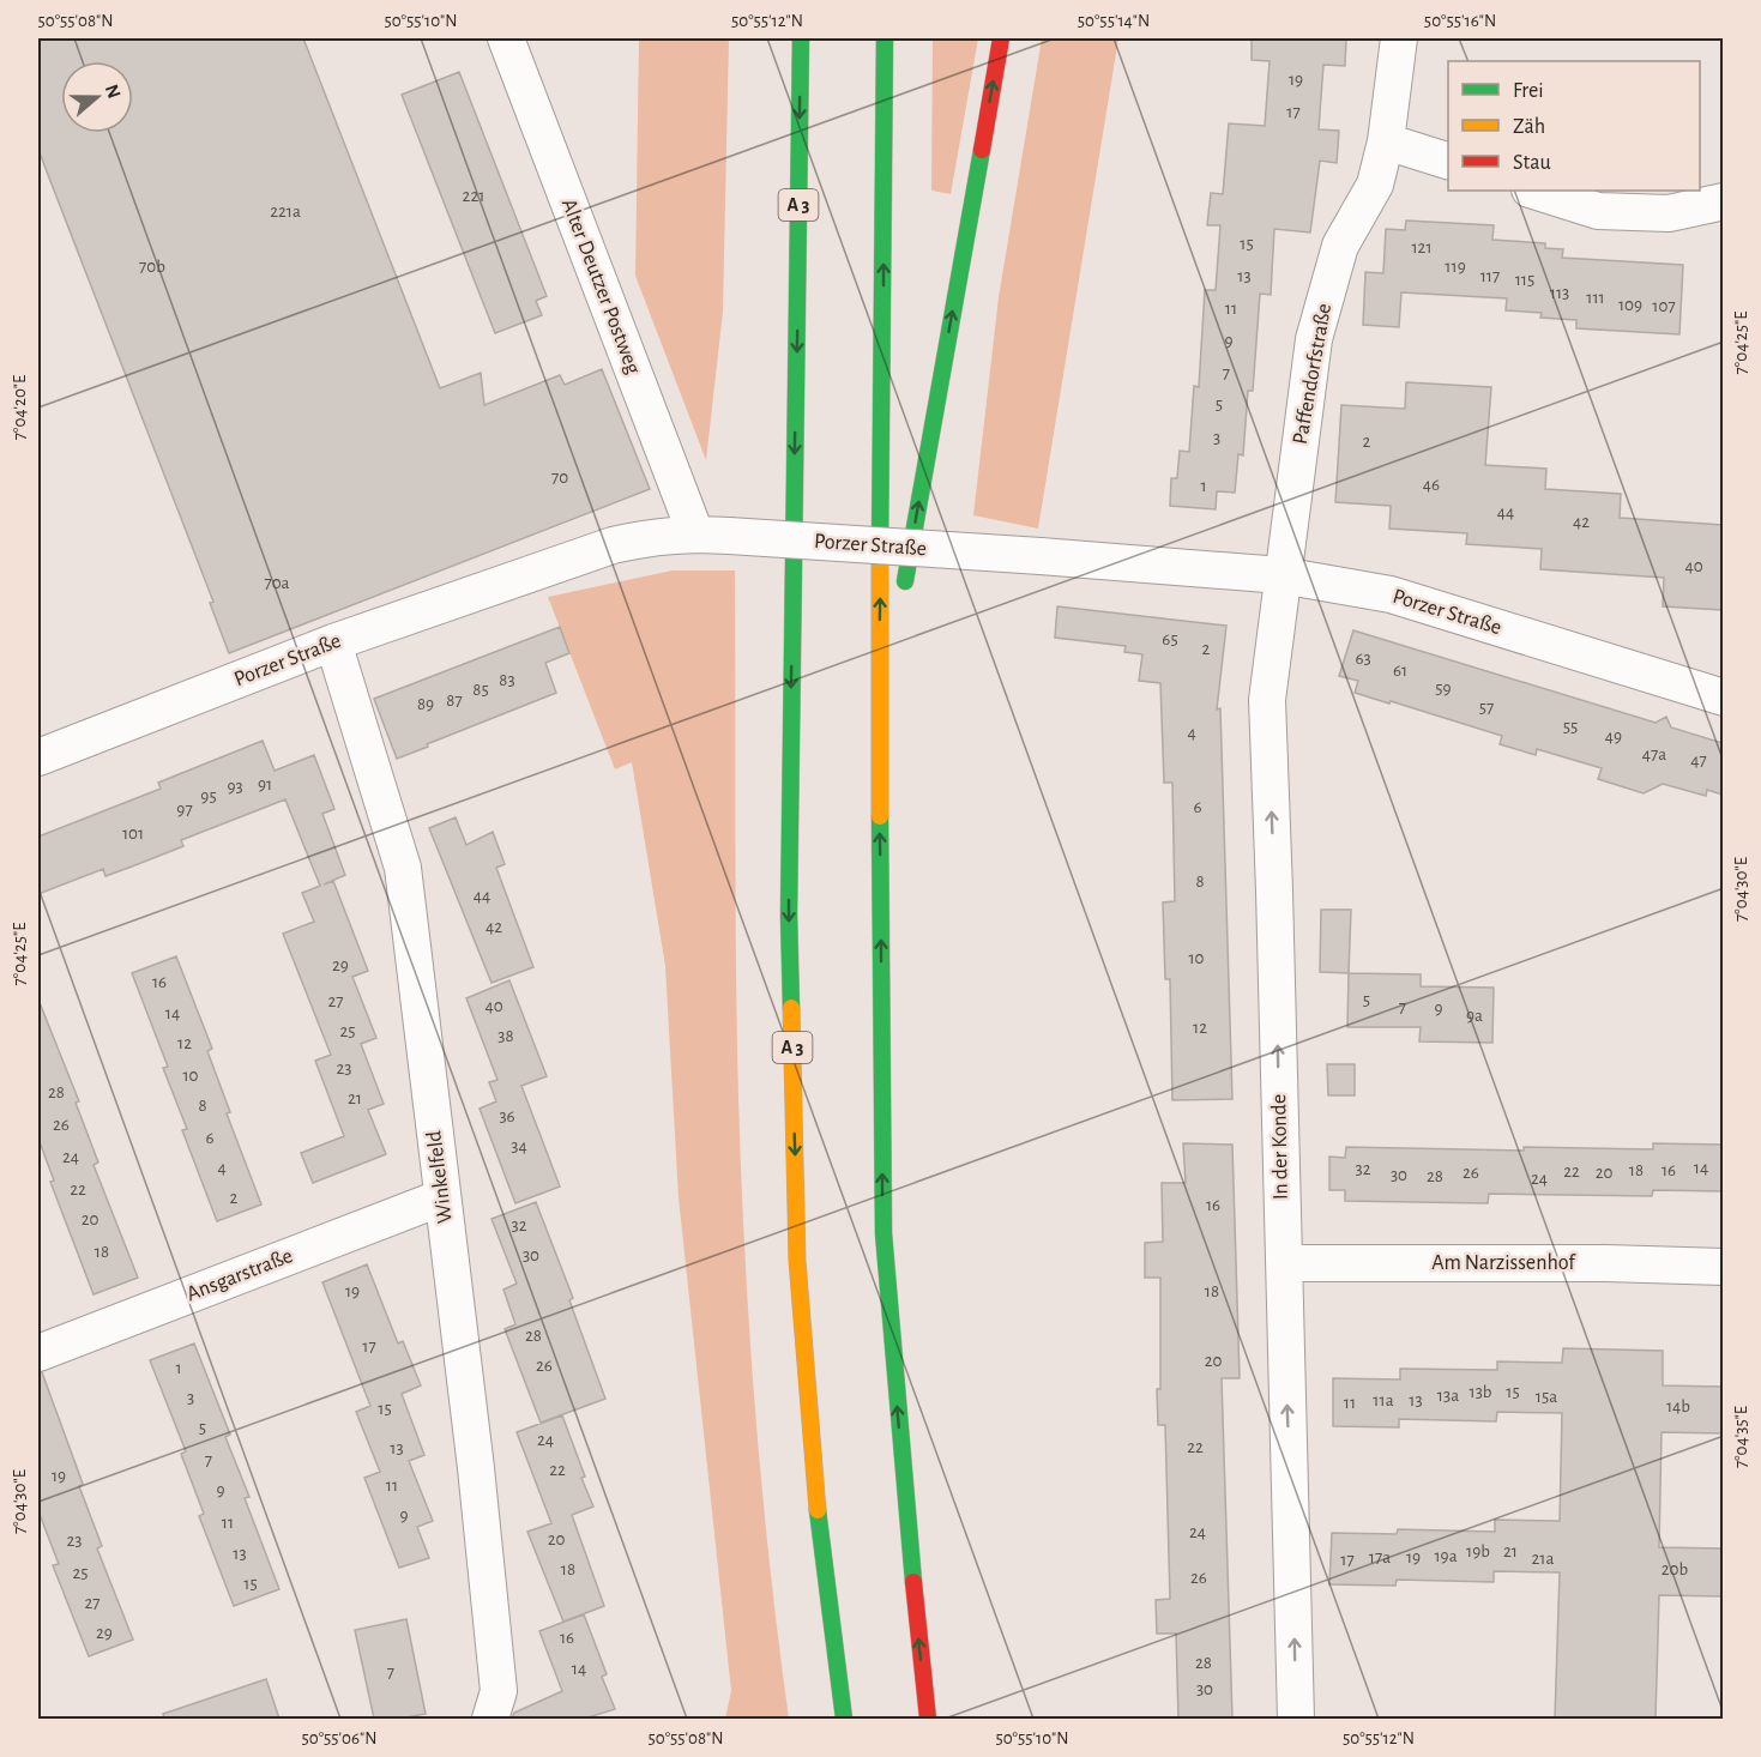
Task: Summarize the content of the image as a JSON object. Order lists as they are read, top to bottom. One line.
{"streets":{"highway":["A 3"],"street":["Alter Deutzer Postweg","Paffendorfstraße","Porzer Straße","In der Konde","Winkelfeld","Am Narzissenhof","Ansgarstraße"]},"crossings":[["Alter Deutzer Postweg","Porzer Straße"],["Paffendorfstraße","Porzer Straße"],["Paffendorfstraße","In der Konde"],["Porzer Straße","In der Konde"],["Porzer Straße","Winkelfeld"],["In der Konde","Am Narzissenhof"],["Winkelfeld","Ansgarstraße"]],"one_way":["In der Konde"],"house_numbers":["19","17","221","221a","15","121","70b","119","13","117","115","113","111","109","107","11","9","7","5","3","2","70","46","1","44","42","40","70a","65","2","63","61","83","59","85","87","89","57","55","4","49","47a","47","91","93","95","6","97","101","8","44","42","10","29","16","5","27","40","7","9","14","9a","12","25","38","12","23","10","28","21","8","36","26","6","34","24","4","14","32","18","16","22","26","20","30","28","24","22","2","16","20","32","18","30","19","18","28","17","20","26","1","13b","15","13a","15a","3","11a","13","11","14b","15","5","24","22","13","7","22","19","11","9","9","11","24","20","23","19b","21","13","19a","17a","19","21a","17","18","20b","25","26","15","27","29","16","28","14","7","30"],"legend":["Frei","Zäh","Stau"],"north":"right","coordinates":["50°55'08\"N","50°55'10\"N","50°55'12\"N","50°55'14\"N","50°55'16\"N","7°04'25\"E","7°04'20\"E","7°04'30\"E","7°04'35\"E","50°55'06\"N"]}
